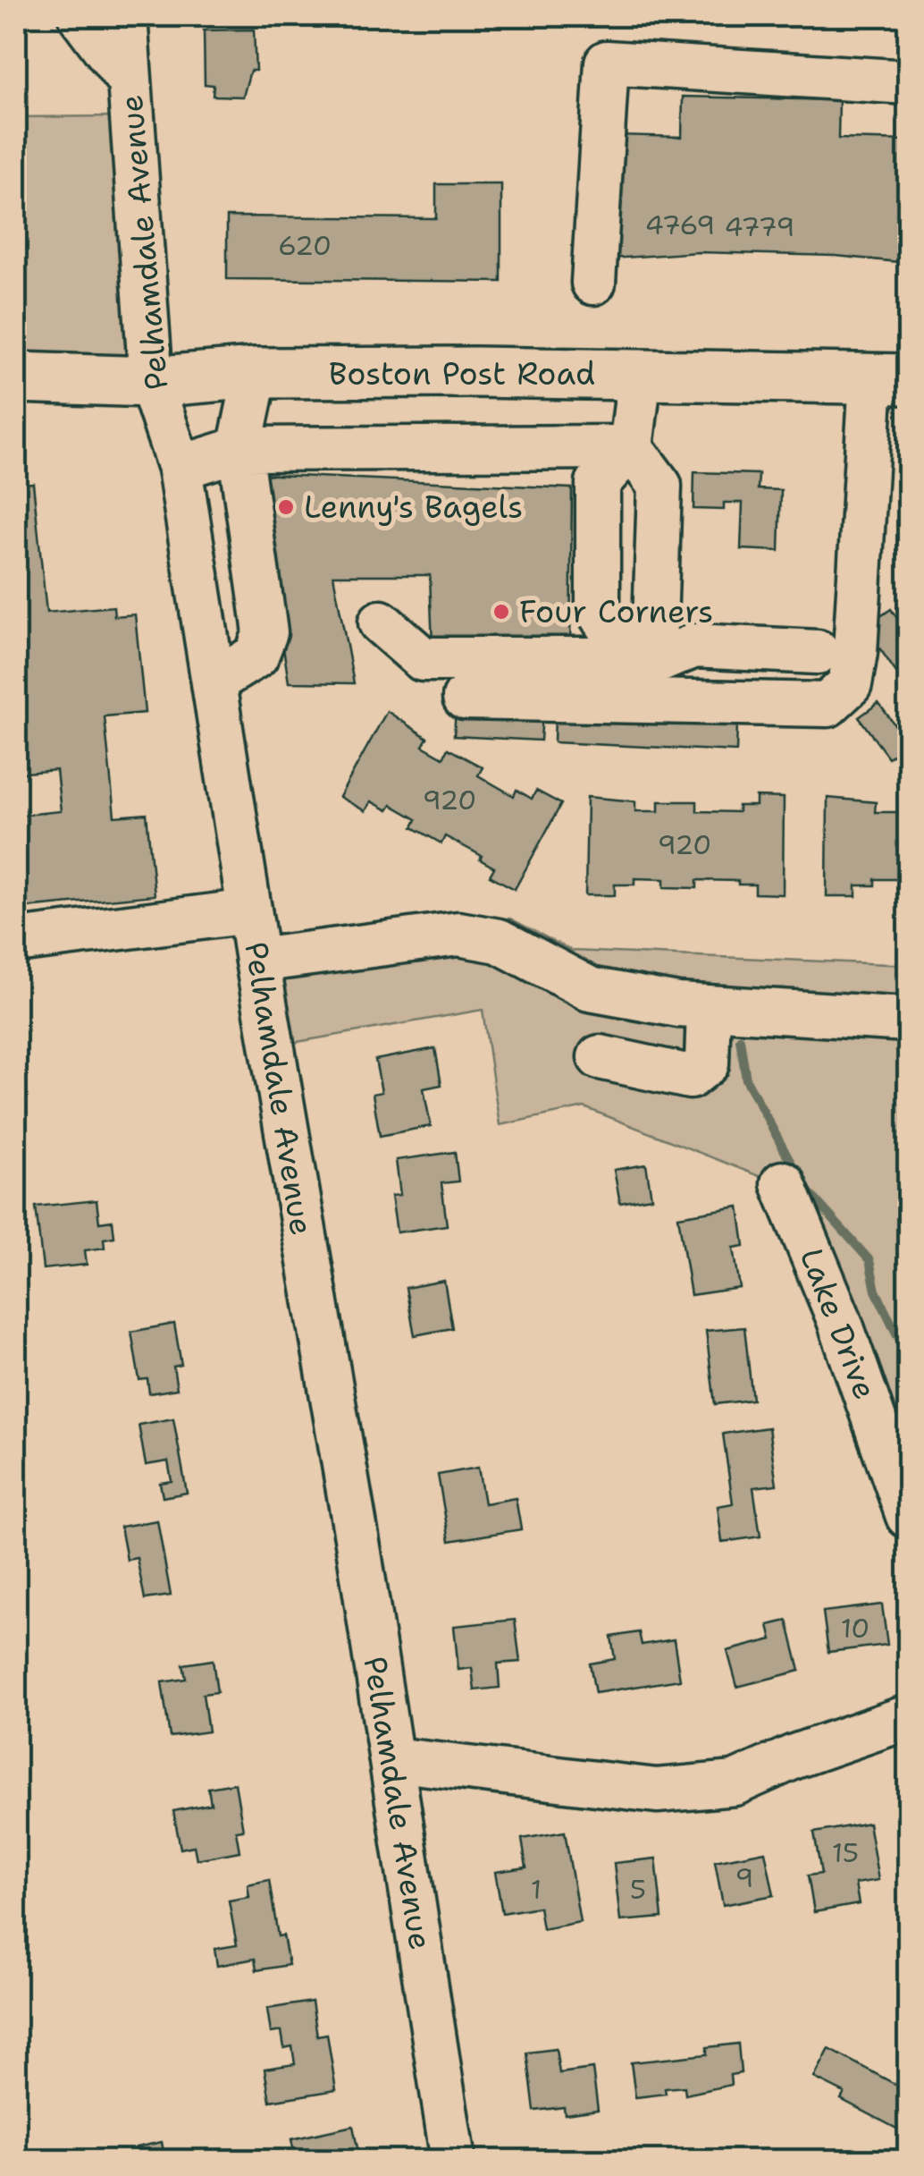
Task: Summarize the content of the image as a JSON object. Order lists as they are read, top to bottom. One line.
{"streets":{"main road":["Boston Post Road"],"street":["Pelhamdale Avenue","Lake Drive"]},"crossings":[["Pelhamdale Avenue","Boston Post Road"]],"places":["Lenny's Bagels","Four Corners"],"house_numbers":["4769","4779","620","920","920","10","15","9","1","5"]}
